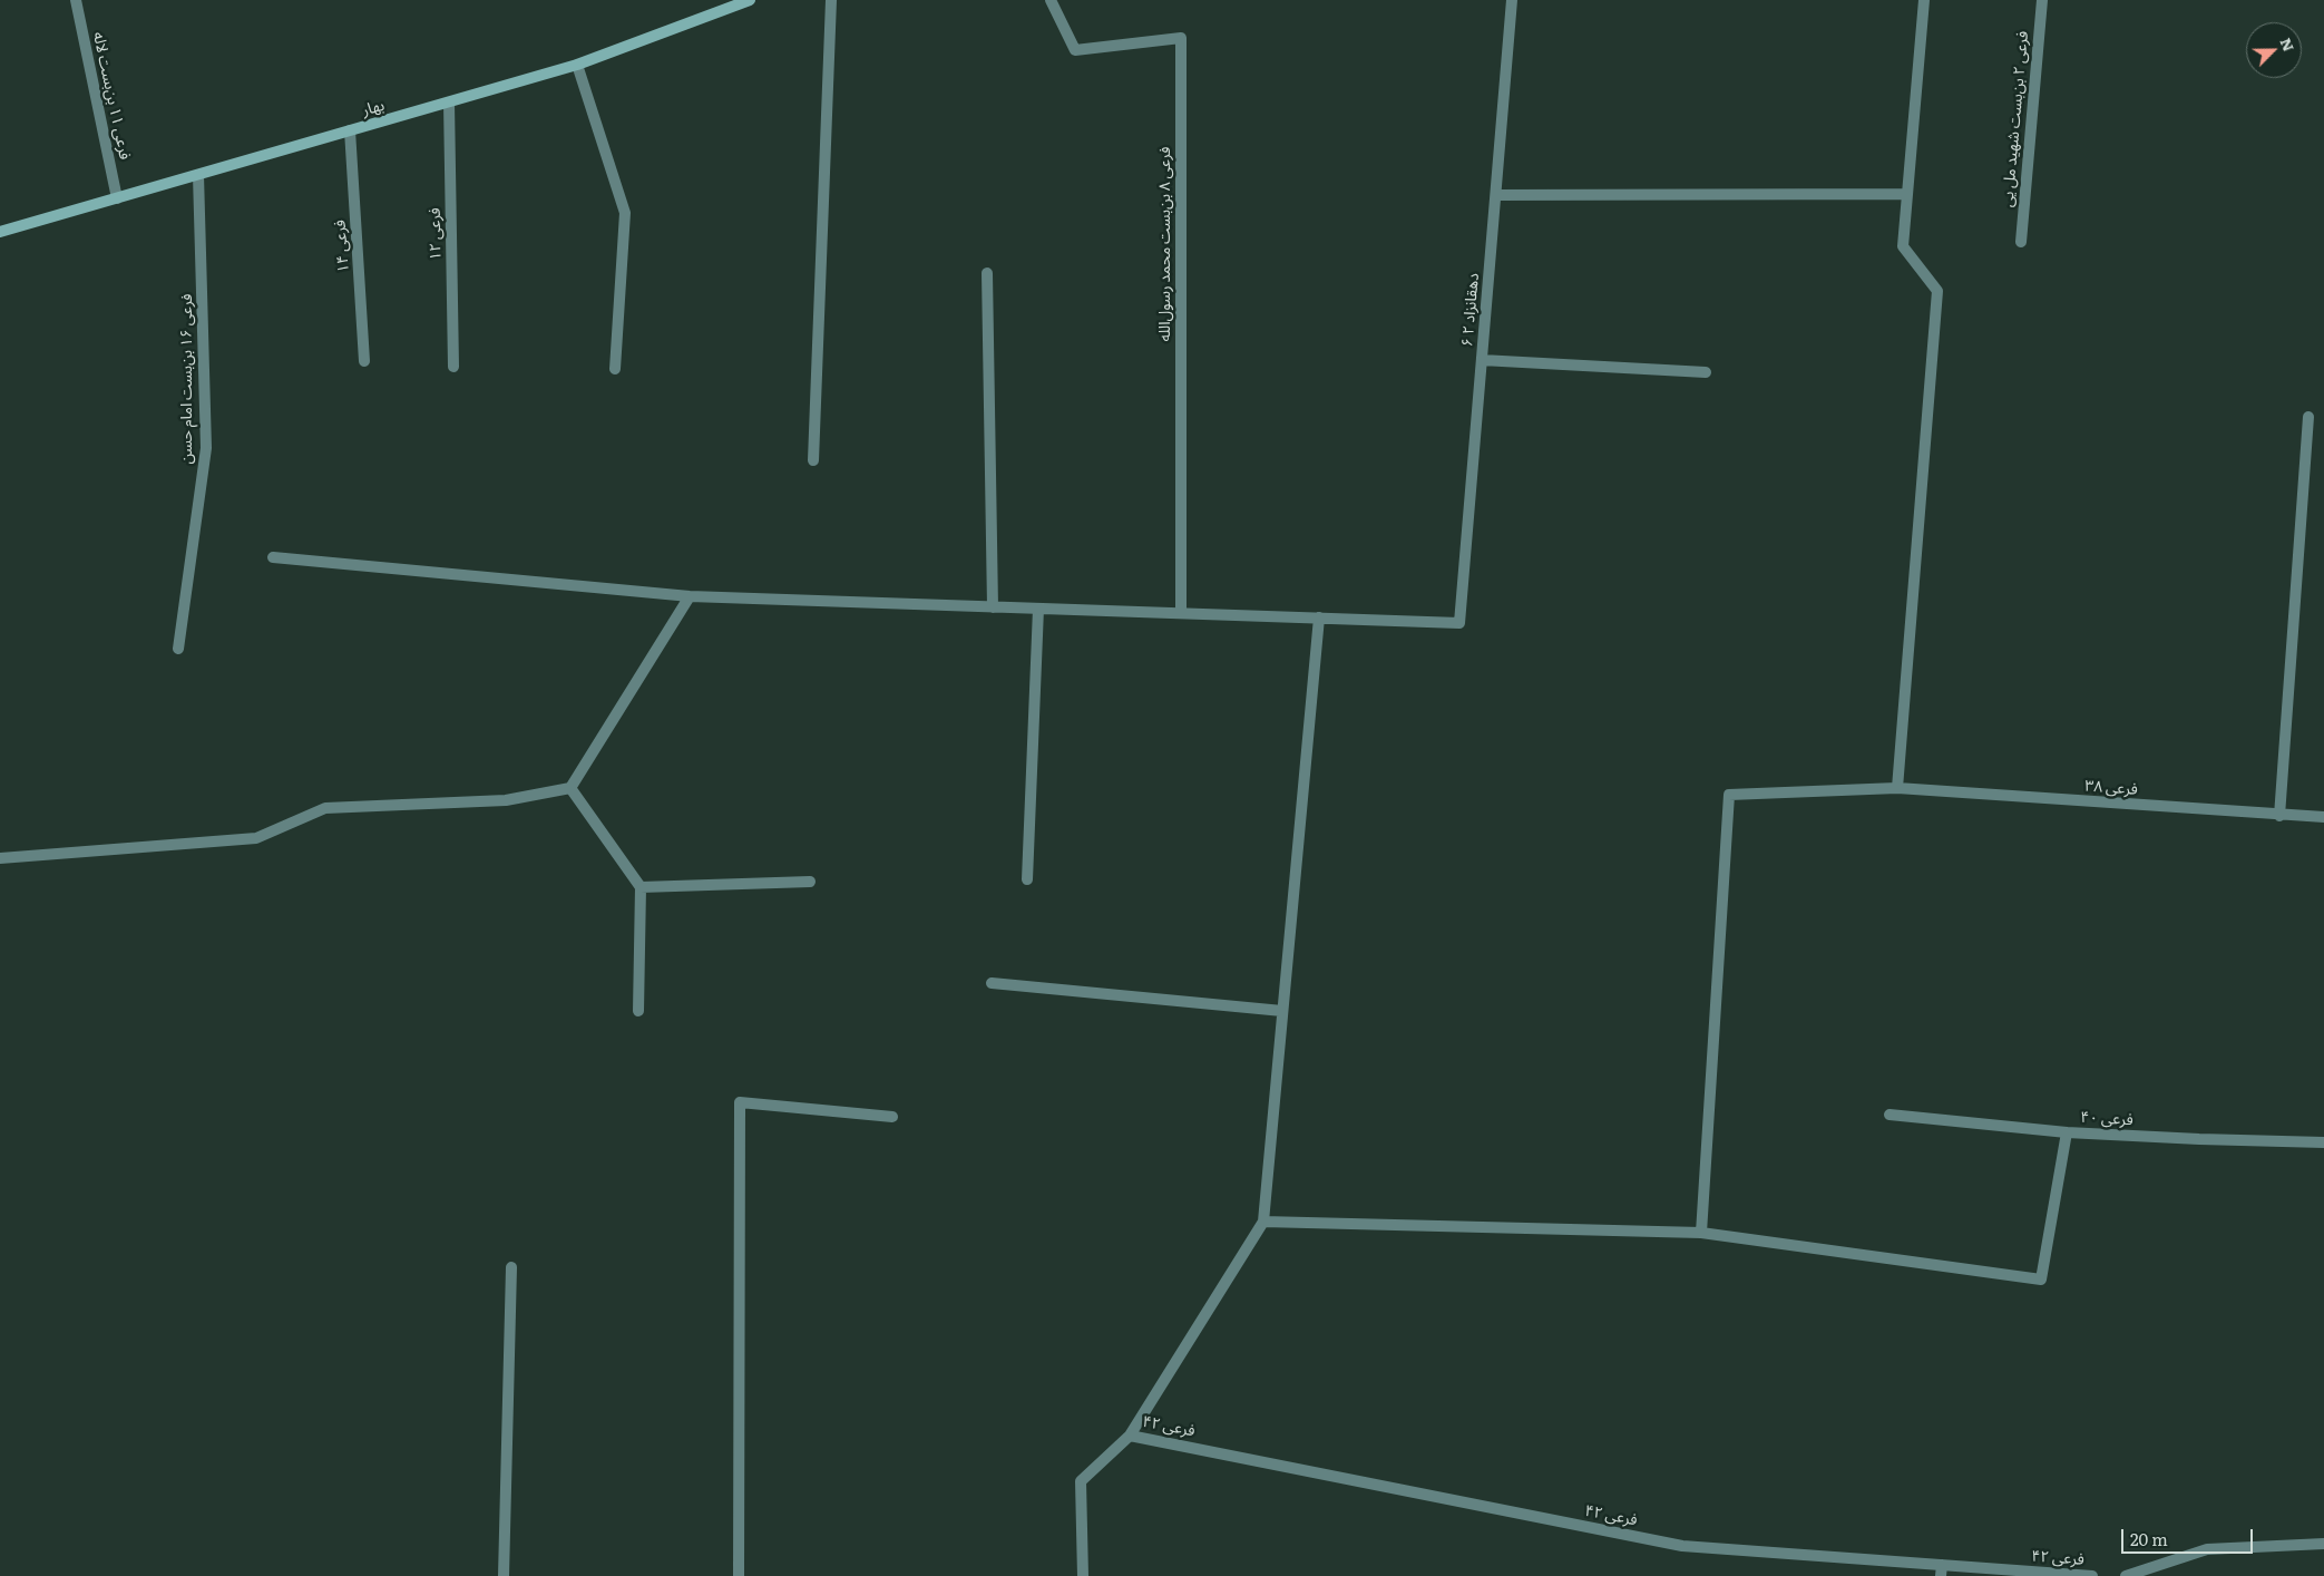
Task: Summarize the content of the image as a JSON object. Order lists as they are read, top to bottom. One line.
{"streets":{"street":["فرعی ۱۱ بن‌بست لاله","بهار","فرعی ۲ بن‌بست شهید مل یی","فرعی ۱۲","فرعی ۸ بن‌بست محمد رسول‌الله","فرعی ۱۴","۶ دهقانزاد ۲","فرعی ۱۶ بن‌بست امام حسن","فرعی ۳۸","فرعی ۴۰","فرعی ۴۲"]},"crossings":[["فرعی ۱۱ بن‌بست لاله","بهار"],["بهار","فرعی ۱۲"],["بهار","فرعی ۱۴"],["بهار","فرعی ۱۶ بن‌بست امام حسن"]],"scale_bar":"20 m","north":"top right"}
